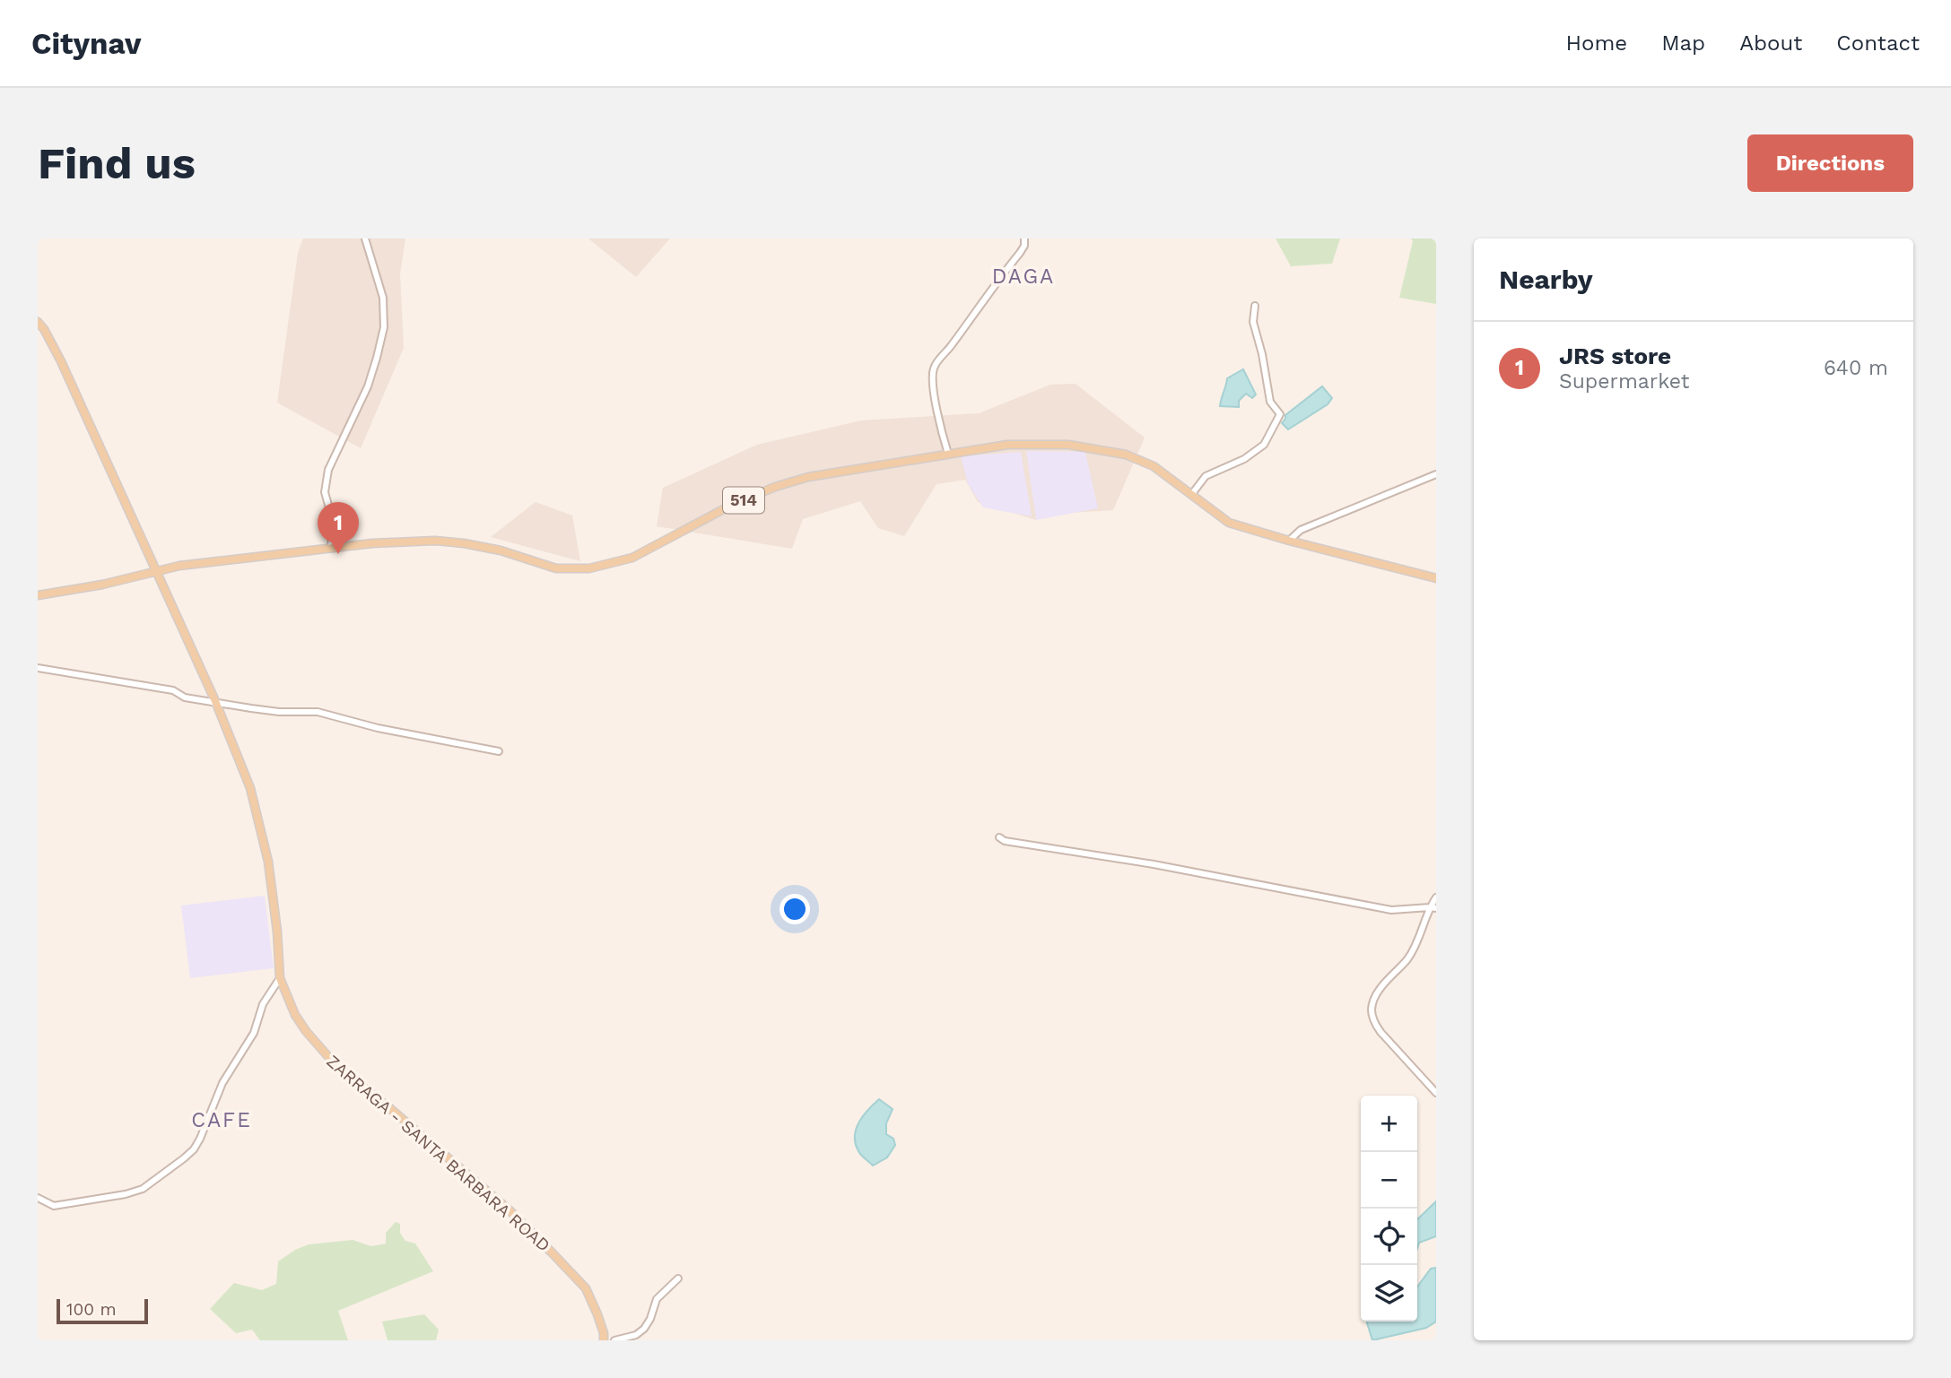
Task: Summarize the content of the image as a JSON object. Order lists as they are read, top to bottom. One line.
{"streets":{"main road":["514","ZARRAGA - SANTA BARBARA ROAD"]},"crossings":[["514","ZARRAGA - SANTA BARBARA ROAD"]],"districts":["DAGA","CAFE"],"scale_bar":"100 m","page":{"header":"Citynav","nav":["Home","Map","About","Contact"],"buttons":"Directions","title":"Find us","heading":"Nearby","list":[{"mark":"1","name":"JRS store","note":"Supermarket","value":"640 m"}],"pins":"1","map_buttons":["+","−"],"scale":"100 m"}}
